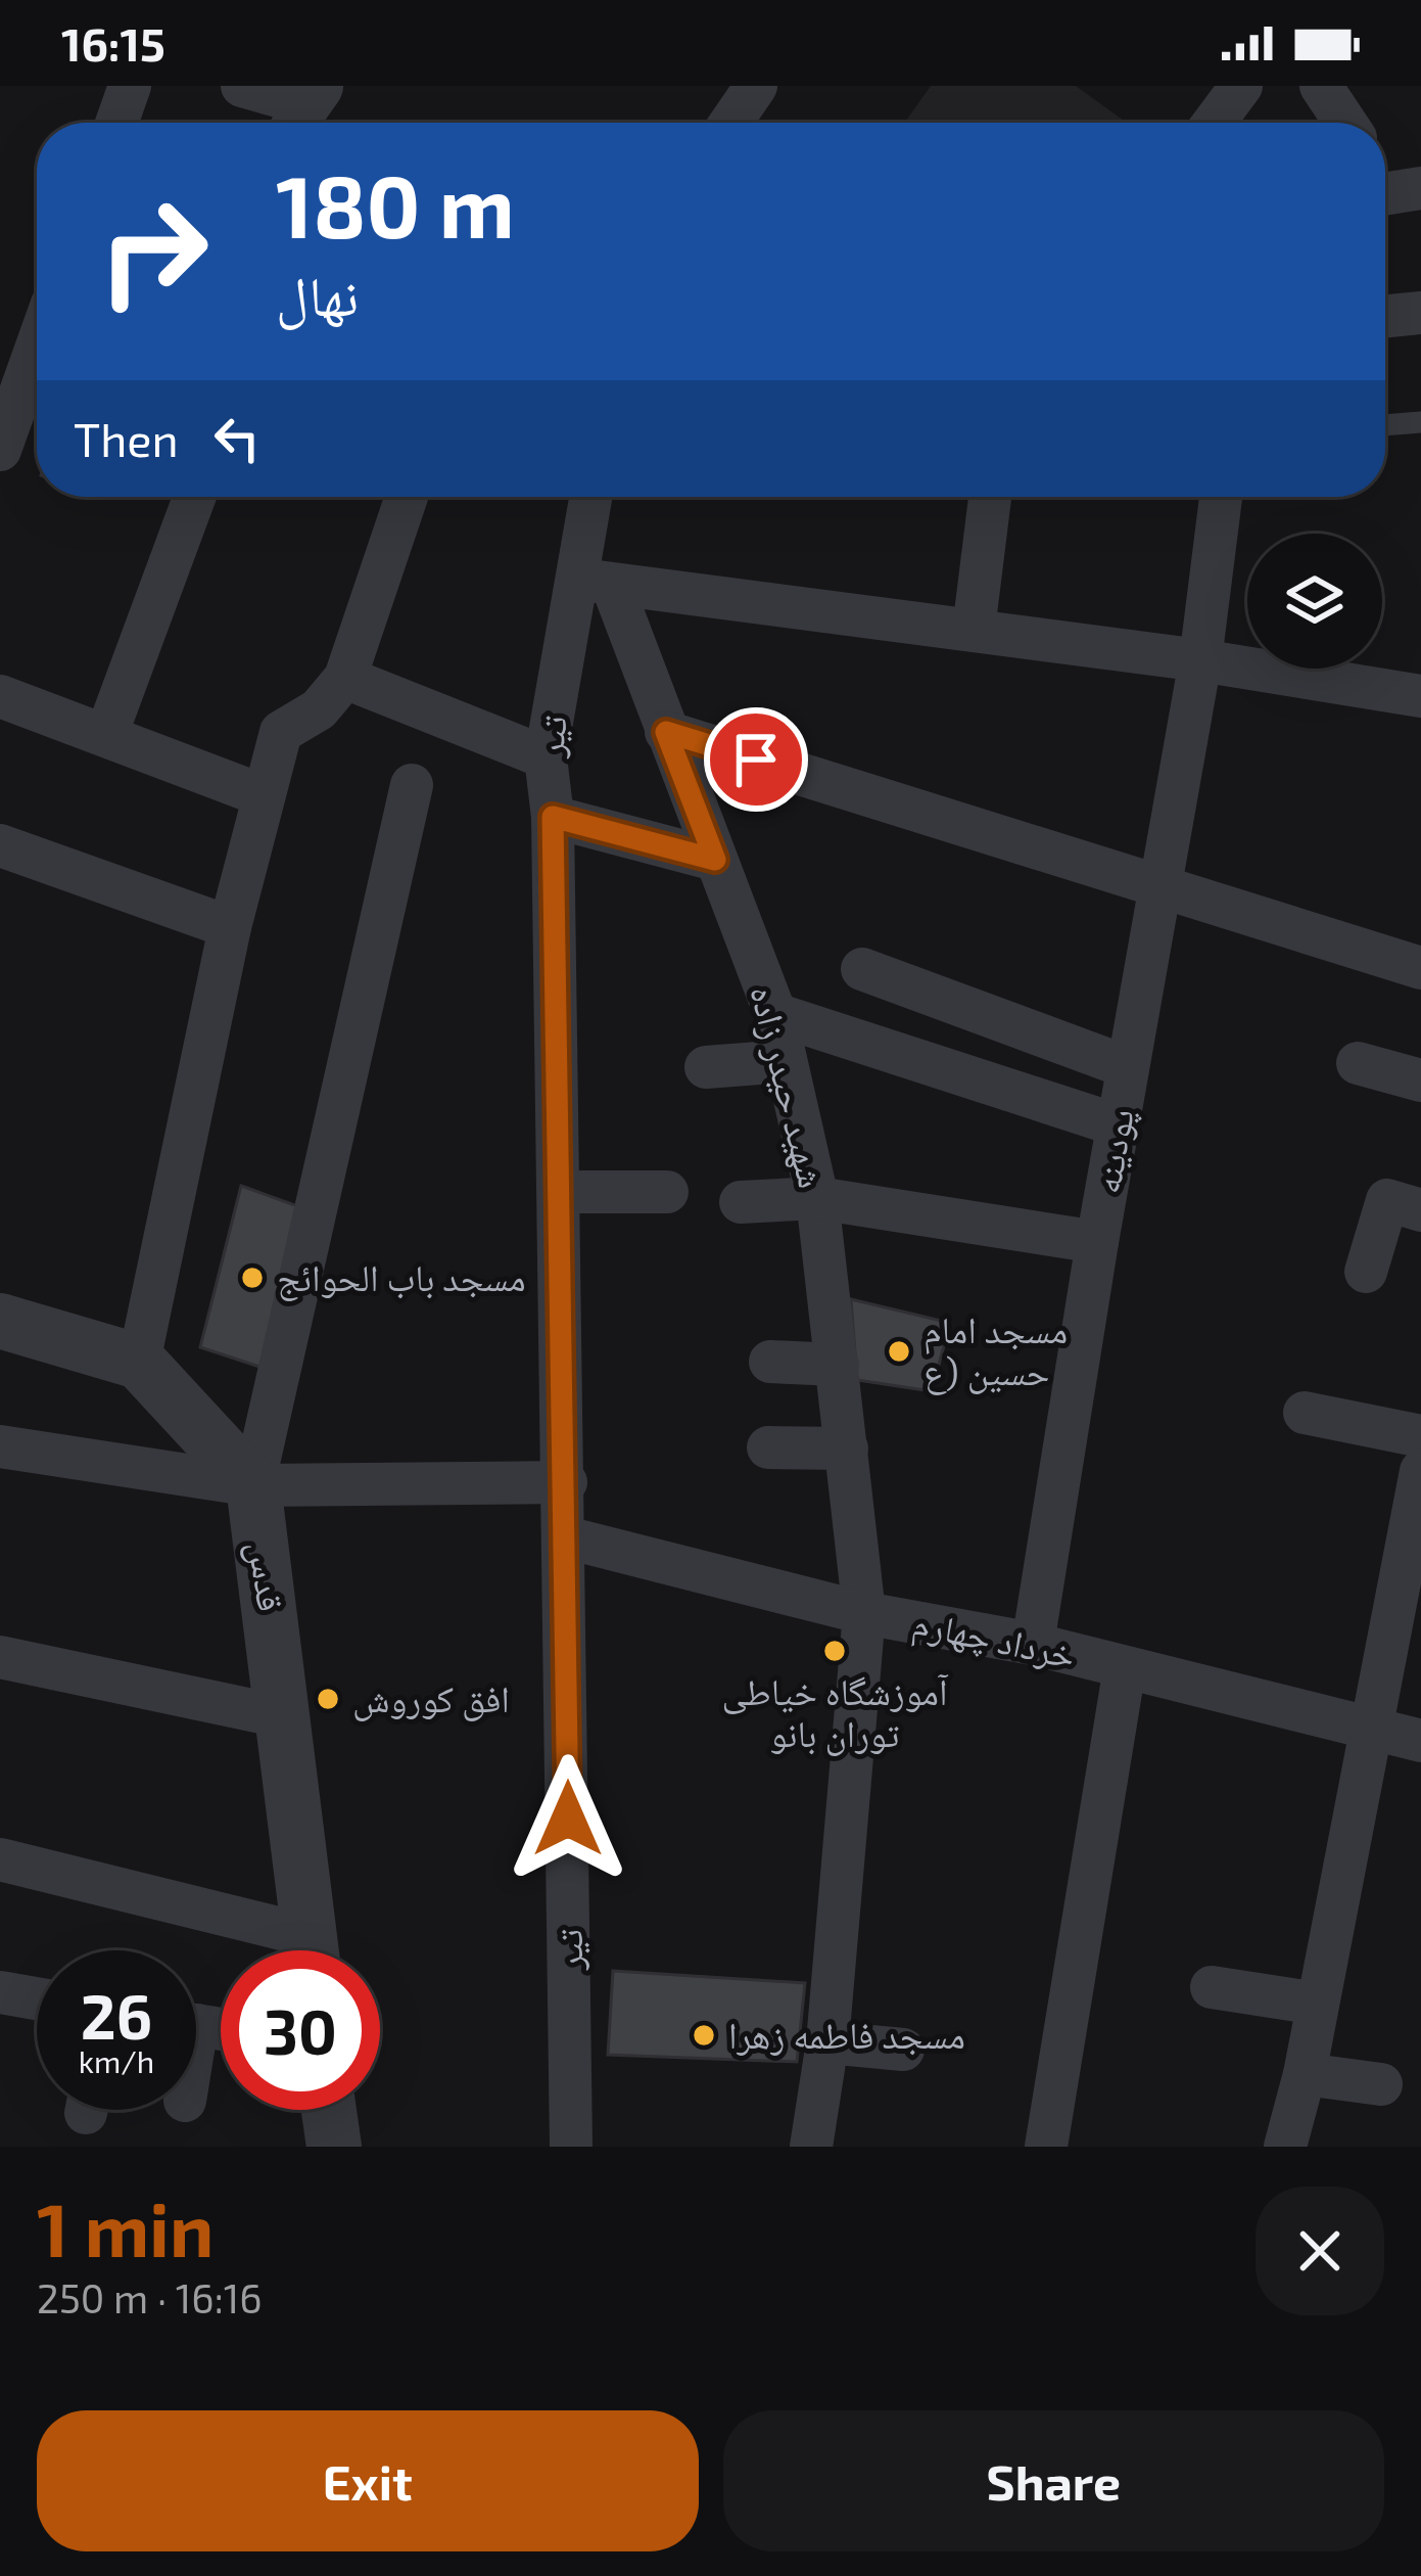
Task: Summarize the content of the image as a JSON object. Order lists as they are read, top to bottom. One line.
{"streets":{"street":["تیر","شهید حیدر زاده","پودینه","قدس","خرداد چهارم"]},"crossings":[["تیر","شهید حیدر زاده"],["تیر","خرداد چهارم"],["شهید حیدر زاده","خرداد چهارم"],["پودینه","خرداد چهارم"]],"places":["مسجد باب الحوائج","مسجد امام حسین (ع","آموزشگاه خیاطی توران بانو","افق کوروش","مسجد فاطمه زهرا"],"page":{"status":"16:15","turn":["180 m","نهال"],"then":"Then","speed":"26 km/h","limit":"30","heading":["1 min","250 m · 16:16"],"buttons":["Exit","Share"]}}
